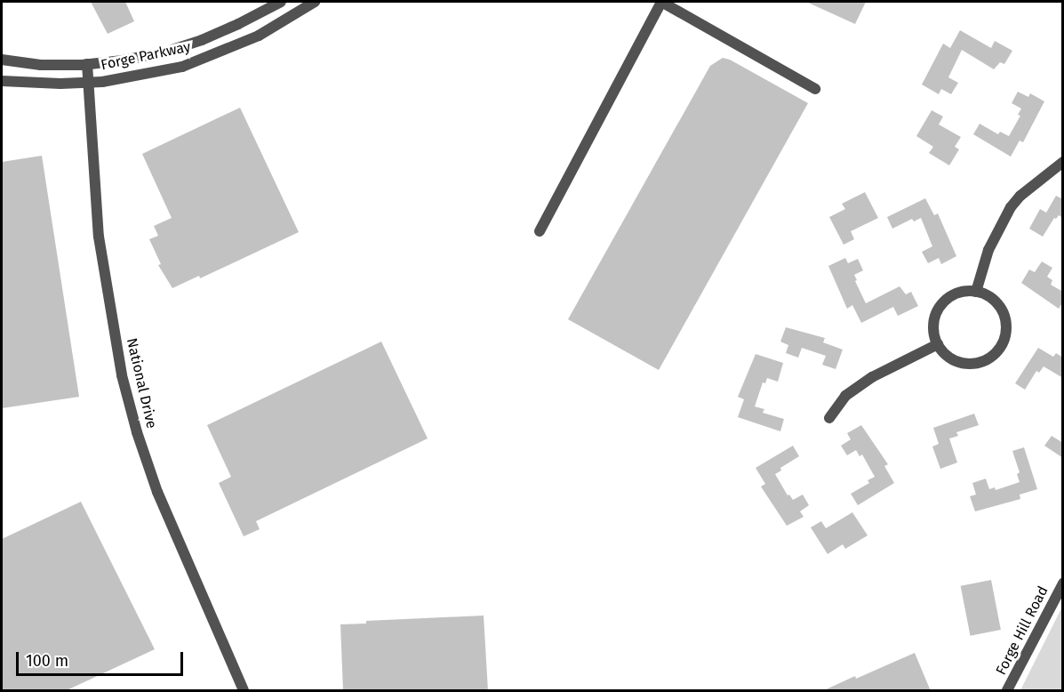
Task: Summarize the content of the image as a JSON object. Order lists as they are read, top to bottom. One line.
{"streets":{"street":["Forge Parkway","National Drive","Forge Hill Road"]},"crossings":[["Forge Parkway","National Drive"]],"scale_bar":"100 m"}
